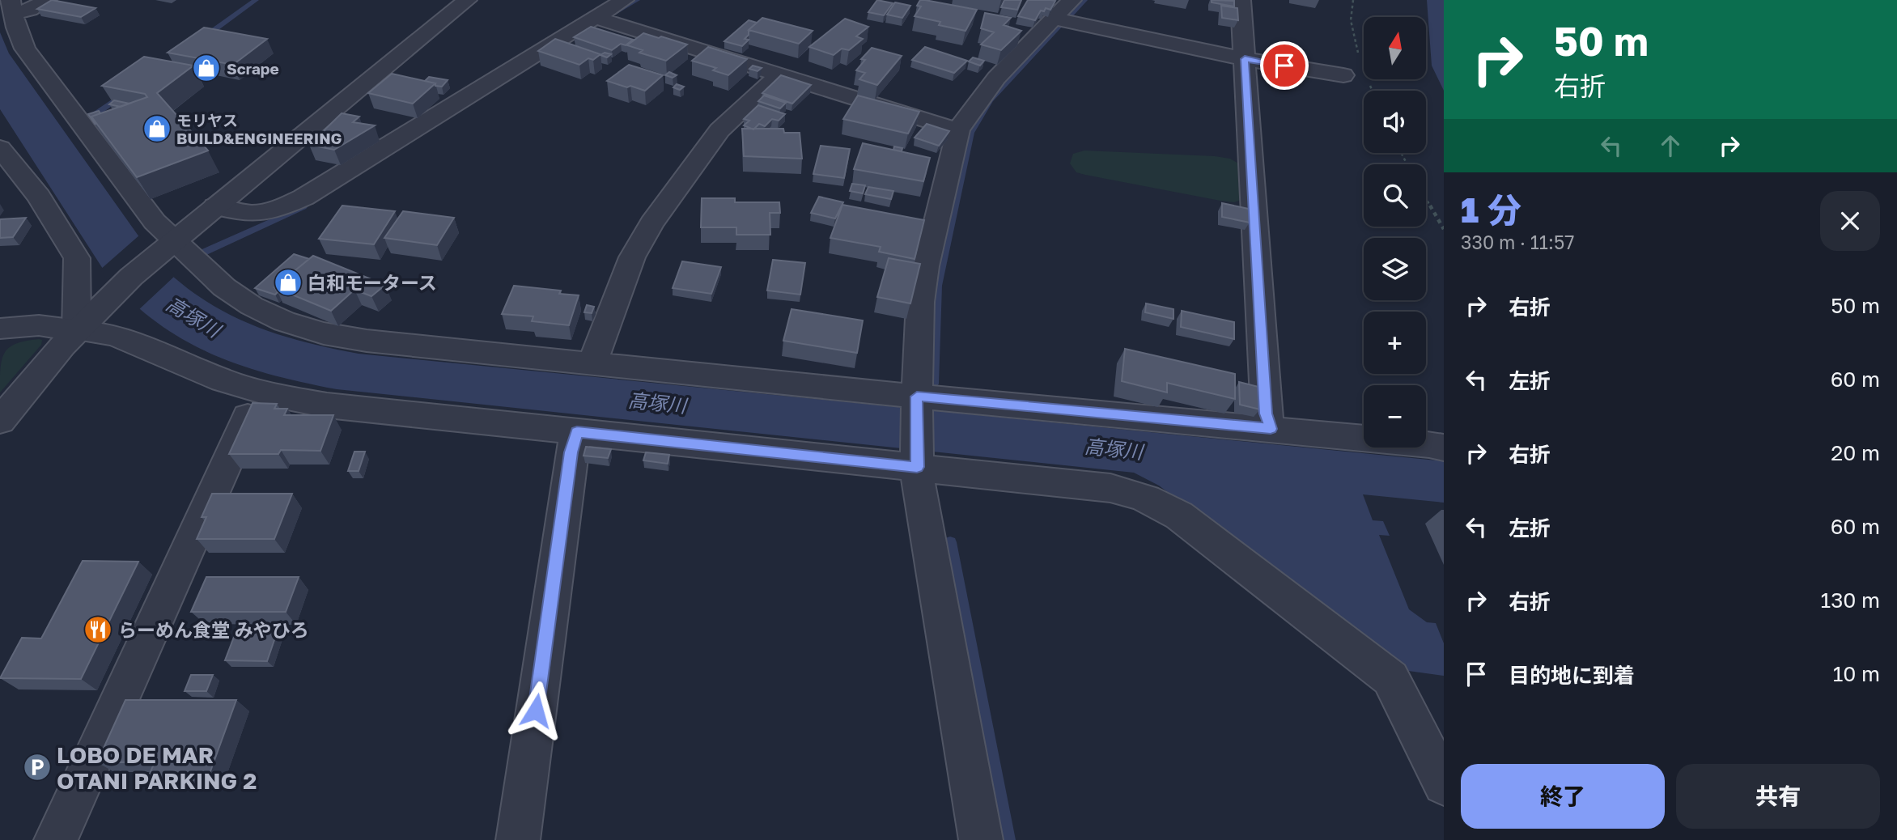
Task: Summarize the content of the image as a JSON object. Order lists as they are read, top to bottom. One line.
{"water":["高塚川"],"places":{"shop":["Scrape","モリヤス BUILD&ENGINEERING","白和モータース"],"restaurant":["らーめん食堂 みやひろ"],"parking":["LOBO DE MAR OTANI PARKING 2"]},"north":"top","page":{"turn":["50 m","右折"],"map_buttons":["+","−"],"heading":["1 分","330 m · 11:57"],"list":[{"name":"右折","value":"50 m"},{"name":"左折","value":"60 m"},{"name":"右折","value":"20 m"},{"name":"左折","value":"60 m"},{"name":"右折","value":"130 m"},{"name":"目的地に到着","value":"10 m"}],"buttons":["終了","共有"]}}
